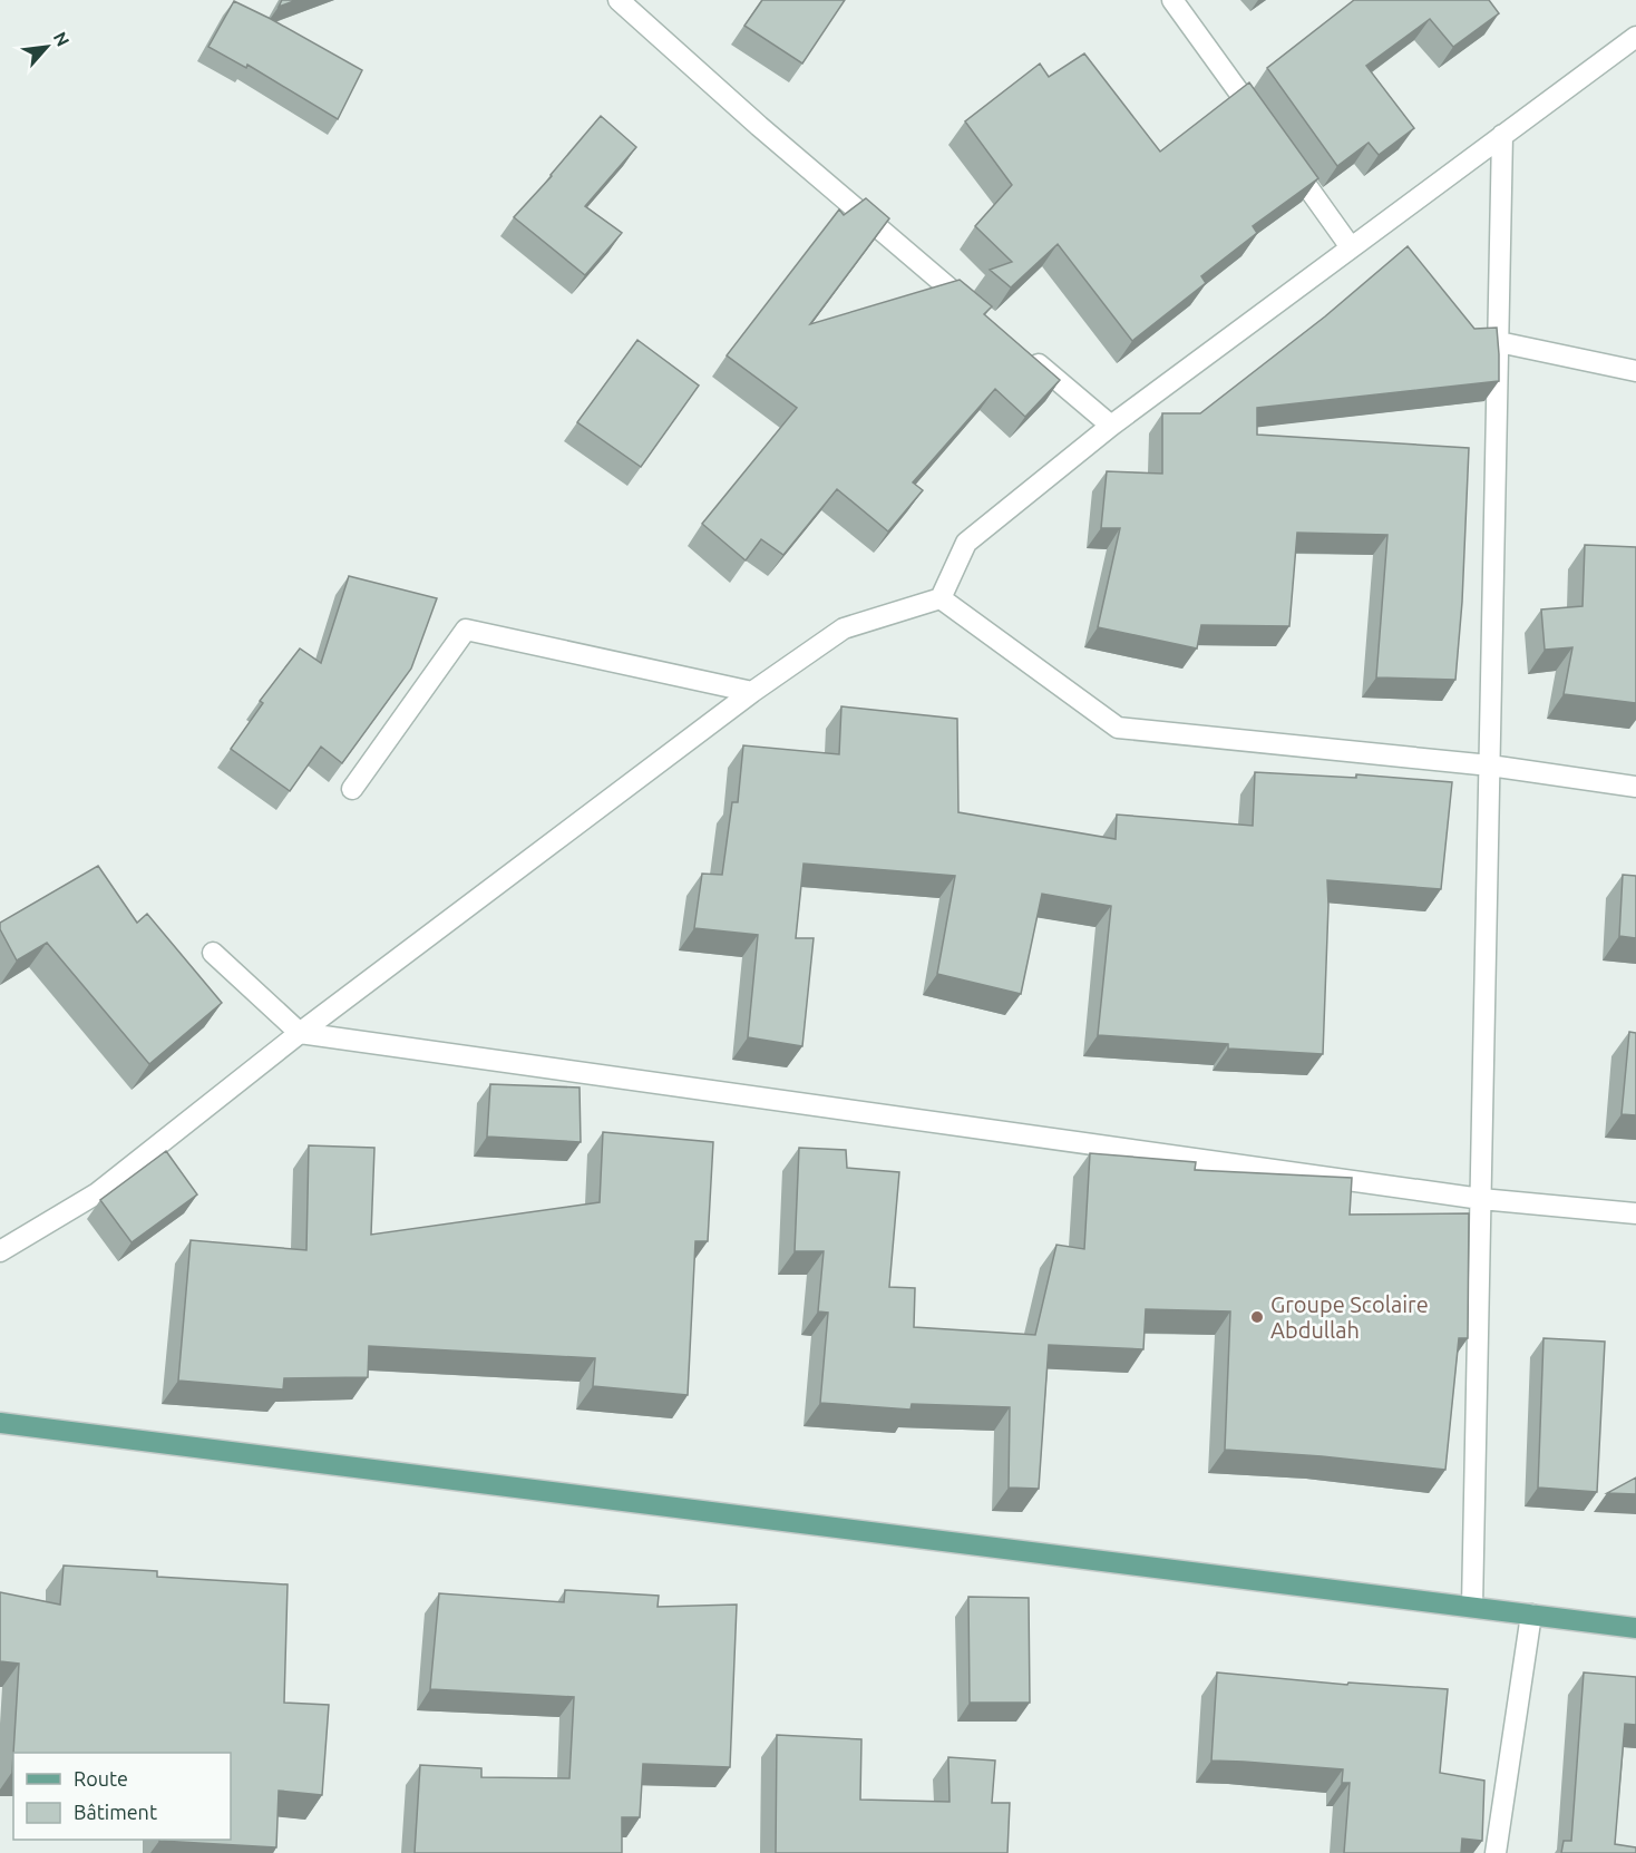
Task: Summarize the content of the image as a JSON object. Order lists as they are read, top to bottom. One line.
{"places":["Groupe Scolaire Abdullah"],"legend":["Route","Bâtiment"],"north":"top right"}
